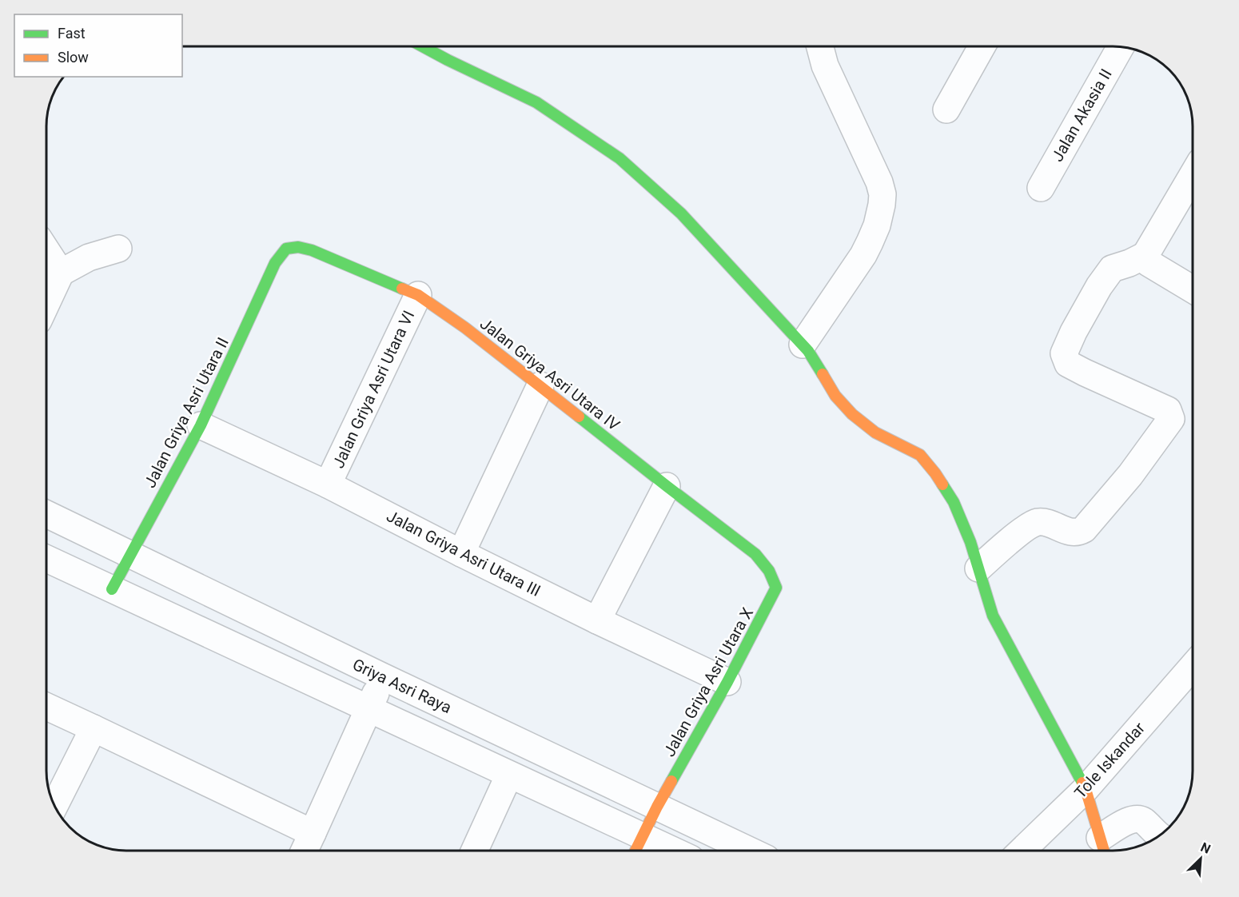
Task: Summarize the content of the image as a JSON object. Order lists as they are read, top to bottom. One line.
{"streets":{"street":["Jalan Akasia II","Jalan Griya Asri Utara IV","Jalan Griya Asri Utara VI","Jalan Griya Asri Utara II","Jalan Griya Asri Utara III","Jalan Griya Asri Utara X","Griya Asri Raya","Tole Iskandar"]},"crossings":[["Jalan Griya Asri Utara IV","Jalan Griya Asri Utara VI"],["Jalan Griya Asri Utara IV","Jalan Griya Asri Utara II"],["Jalan Griya Asri Utara IV","Jalan Griya Asri Utara X"],["Jalan Griya Asri Utara VI","Jalan Griya Asri Utara III"],["Jalan Griya Asri Utara II","Jalan Griya Asri Utara III"],["Jalan Griya Asri Utara II","Griya Asri Raya"],["Jalan Griya Asri Utara III","Jalan Griya Asri Utara X"],["Jalan Griya Asri Utara X","Griya Asri Raya"]],"legend":["Fast","Slow"],"north":"top right"}
